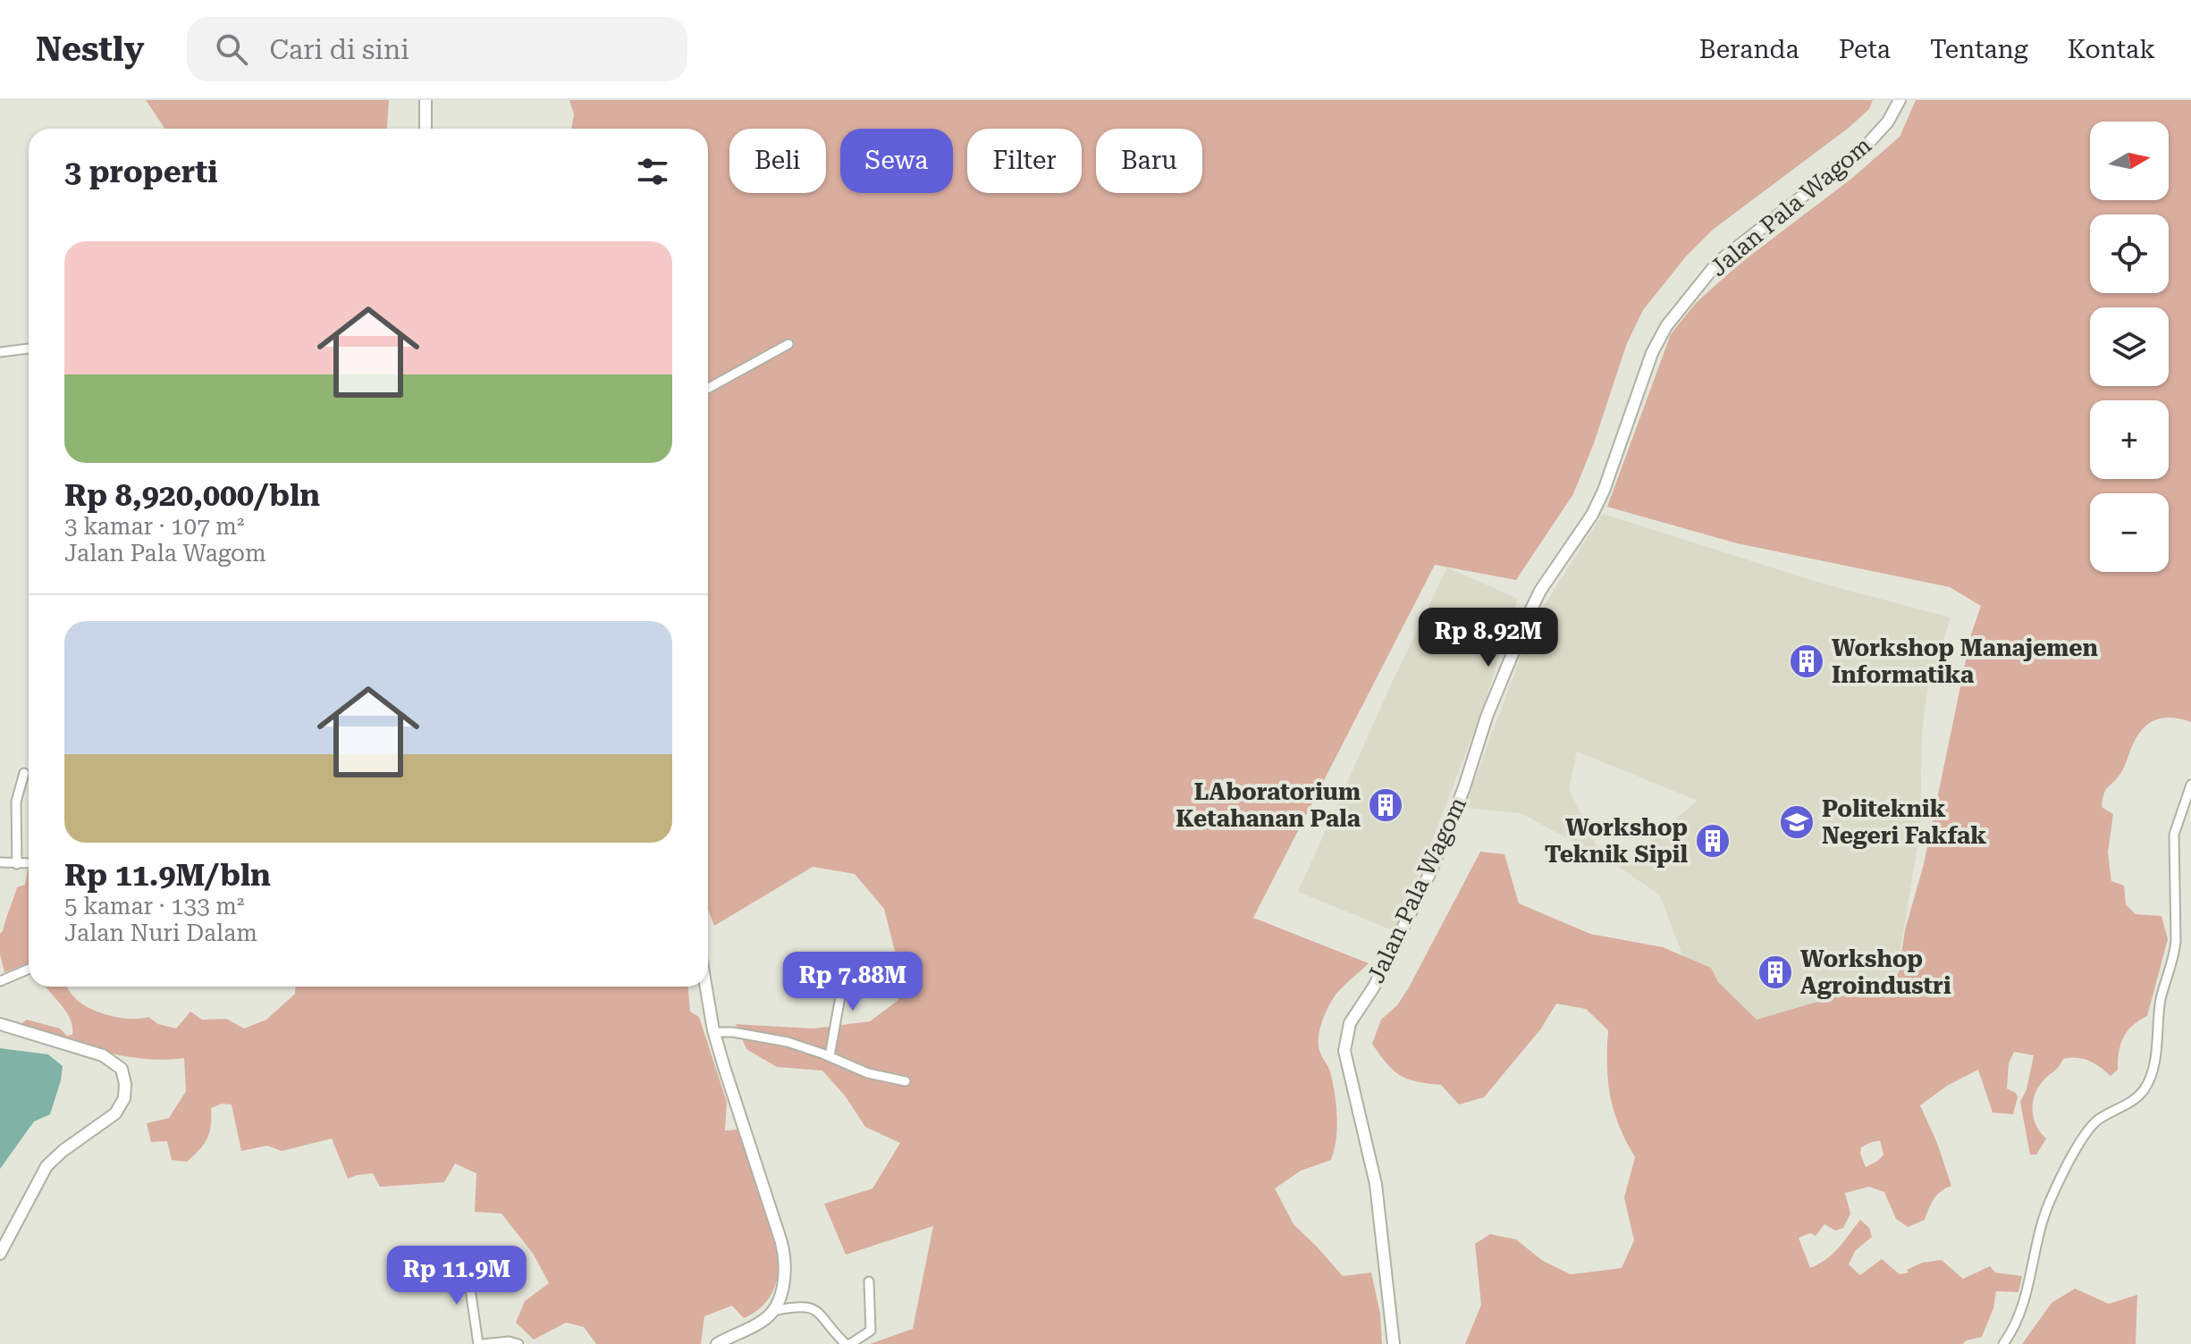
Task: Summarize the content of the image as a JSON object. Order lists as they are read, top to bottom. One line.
{"streets":{"main road":["Jalan Pala Wagom"]},"places":{"building":["Workshop Manajemen Informatika","LAboratorium Ketahanan Pala","Workshop Teknik Sipil","Workshop Agroindustri"],"school or university":["Politeknik Negeri Fakfak"]},"north":"right","page":{"header":"Nestly","search":"Cari di sini","nav":["Beranda","Peta","Tentang","Kontak"],"map_buttons":["+","−"],"chip":["Beli","Sewa","Filter","Baru"],"heading":"3 properti","list":[{"name":"Rp 8,920,000/bln","note":"3 kamar · 107 m² · Jalan Pala Wagom"},{"name":"Rp 11.9M/bln","note":"5 kamar · 133 m² · Jalan Nuri Dalam"}],"price":["Rp 8.92M","Rp 7.88M","Rp 11.9M"]}}
